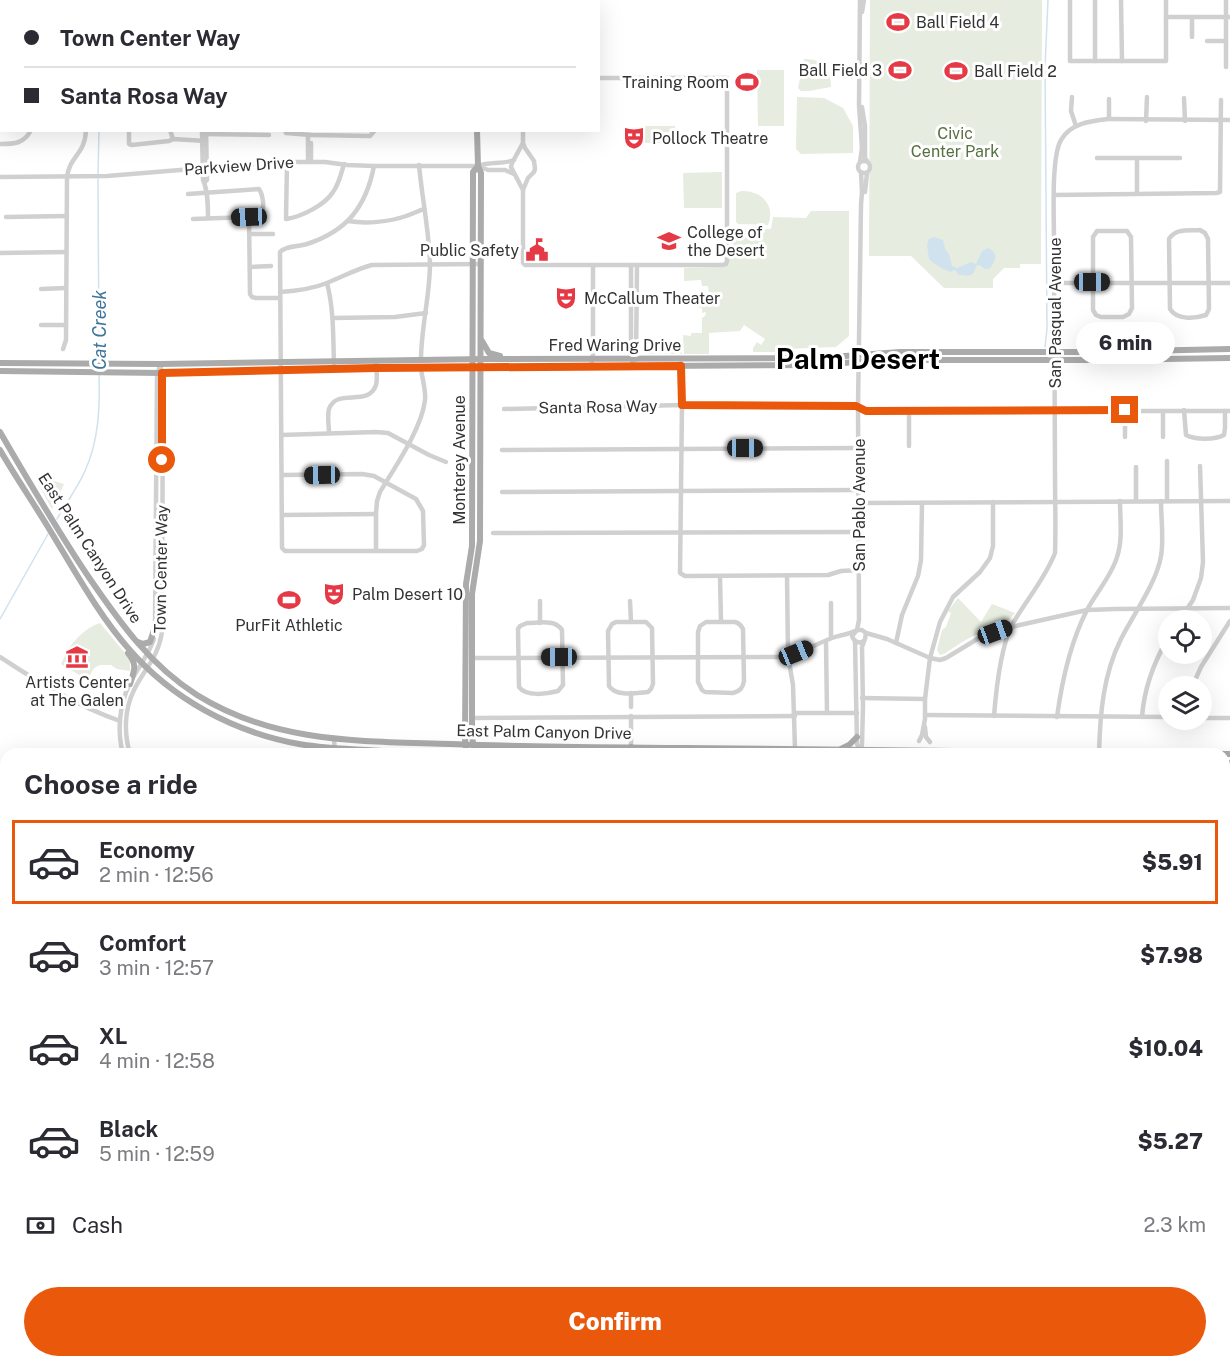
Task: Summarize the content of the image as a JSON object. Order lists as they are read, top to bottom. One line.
{"streets":{"main road":["Fred Waring Drive","Monterey Avenue","East Palm Canyon Drive"],"street":["Parkview Drive","San Pasqual Avenue","Santa Rosa Way","San Pablo Avenue","Town Center Way"]},"crossings":[["Parkview Drive","Monterey Avenue"],["San Pasqual Avenue","Fred Waring Drive"],["San Pasqual Avenue","Santa Rosa Way"],["Fred Waring Drive","Monterey Avenue"],["Fred Waring Drive","San Pablo Avenue"],["Fred Waring Drive","Town Center Way"],["Santa Rosa Way","San Pablo Avenue"],["Monterey Avenue","East Palm Canyon Drive"],["East Palm Canyon Drive","Town Center Way"]],"districts":["Palm Desert"],"water":["Cat Creek"],"parks":["Civic Center Park"],"places":{"sports":["Ball Field 4","Ball Field 3","Ball Field 2","Training Room","PurFit Athletic"],"theatre":["Pollock Theatre","McCallum Theater","Palm Desert 10"],"school or university":["College of the Desert"],"public building":["Public Safety"],"museum":["Artists Center at The Galen"]},"page":{"banner":["Town Center Way","Santa Rosa Way"],"bubble":"6 min","heading":"Choose a ride","list":[{"name":"Economy","note":"2 min · 12:56","value":"$5.91"},{"name":"Comfort","note":"3 min · 12:57","value":"$7.98"},{"name":"XL","note":"4 min · 12:58","value":"$10.04"},{"name":"Black","note":"5 min · 12:59","value":"$5.27"}],"pay":["Cash","2.3 km"],"buttons":"Confirm"}}
